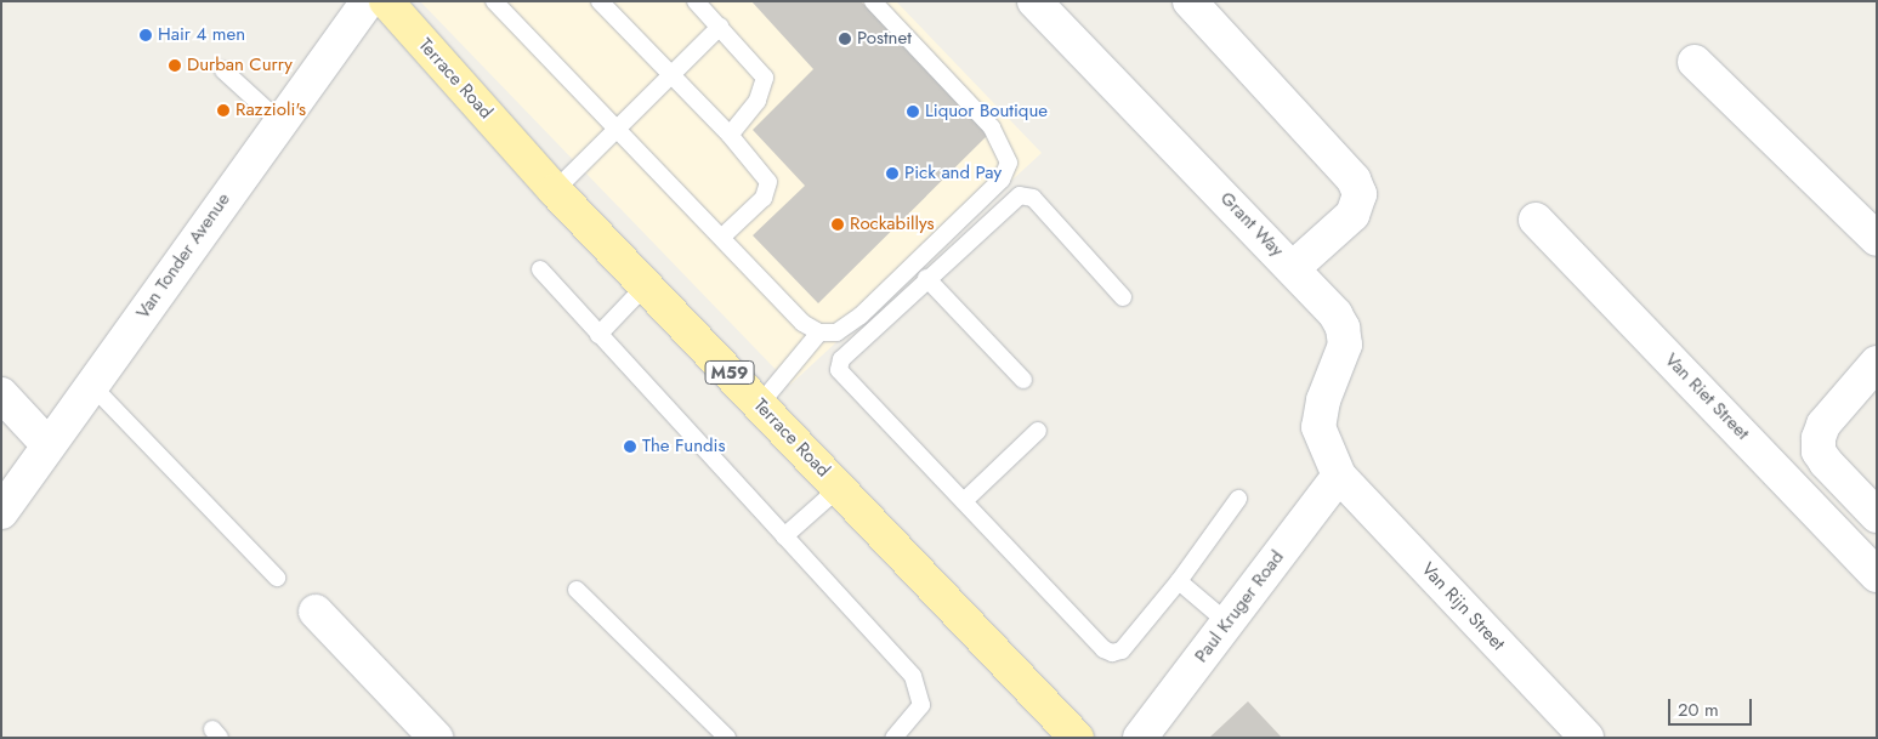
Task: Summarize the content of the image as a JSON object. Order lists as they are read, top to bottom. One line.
{"streets":{"main road":["Terrace Road","M59"],"street":["Grant Way","Van Tonder Avenue","Van Riet Street","Paul Kruger Road","Van Rijn Street"]},"crossings":[["Paul Kruger Road","Van Rijn Street"]],"places":["Hair 4 men","Postnet","Durban Curry","Razzioli's","Liquor Boutique","Pick and Pay","Rockabillys","The Fundis"],"scale_bar":"20 m"}
